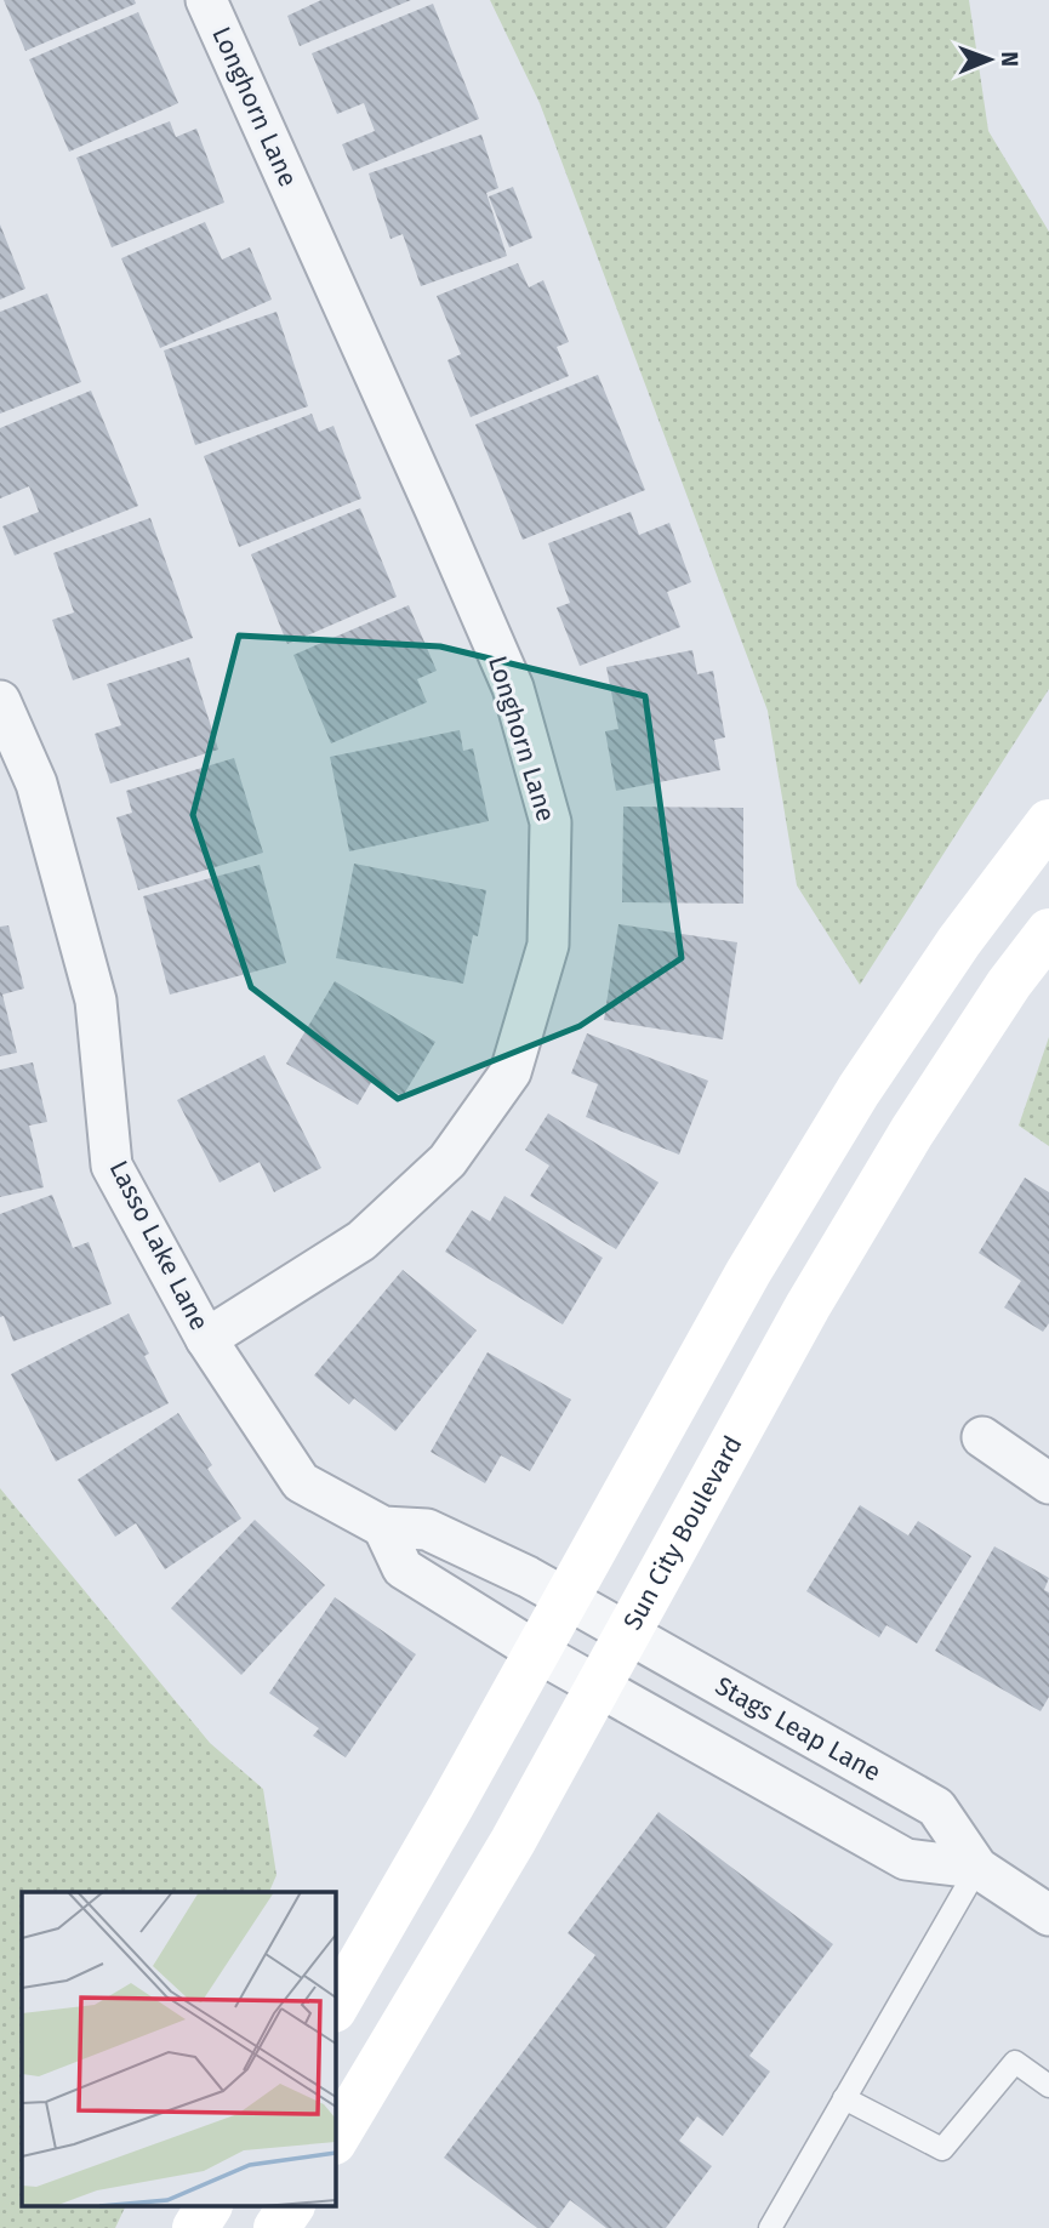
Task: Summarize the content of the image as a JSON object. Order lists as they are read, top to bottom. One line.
{"streets":{"street":["Longhorn Lane","Lasso Lake Lane","Sun City Boulevard","Stags Leap Lane"]},"crossings":[["Longhorn Lane","Lasso Lake Lane"],["Lasso Lake Lane","Sun City Boulevard"],["Lasso Lake Lane","Stags Leap Lane"],["Sun City Boulevard","Stags Leap Lane"]],"north":"right"}
